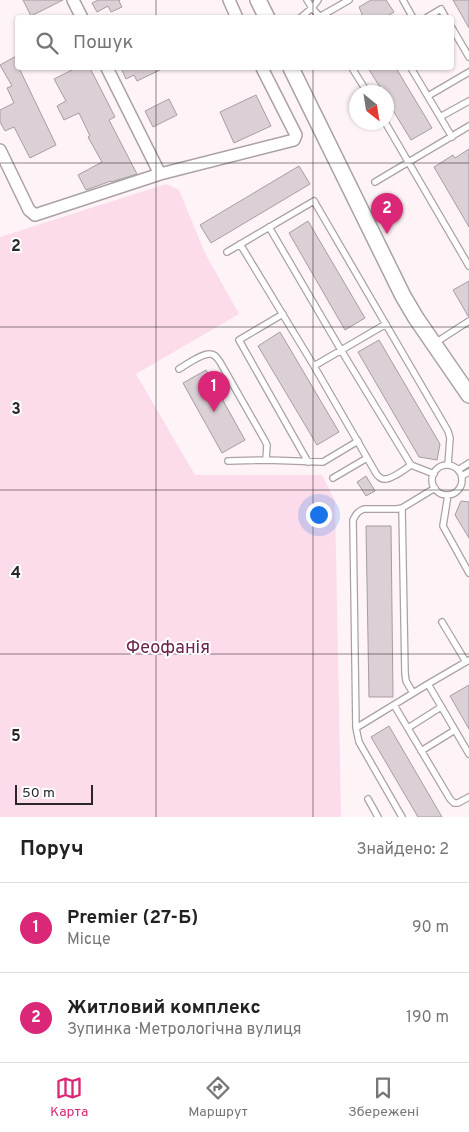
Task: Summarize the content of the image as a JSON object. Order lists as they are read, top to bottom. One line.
{"parks":["Феофанія"],"scale_bar":"50 m","north":"bottom right","page":{"search":"Пошук","pins":["2","1"],"scale":"50 m","heading":["Поруч","Знайдено: 2"],"list":[{"mark":"1","name":"Premier (27-Б)","note":"Місце","value":"90 m"},{"mark":"2","name":"Житловий комплекс","note":"Зупинка · Метрологічна вулиця","value":"190 m"}],"nav":["Карта","Маршрут","Збережені"]},"grid":{"rows":["2","3","4","5"]}}
